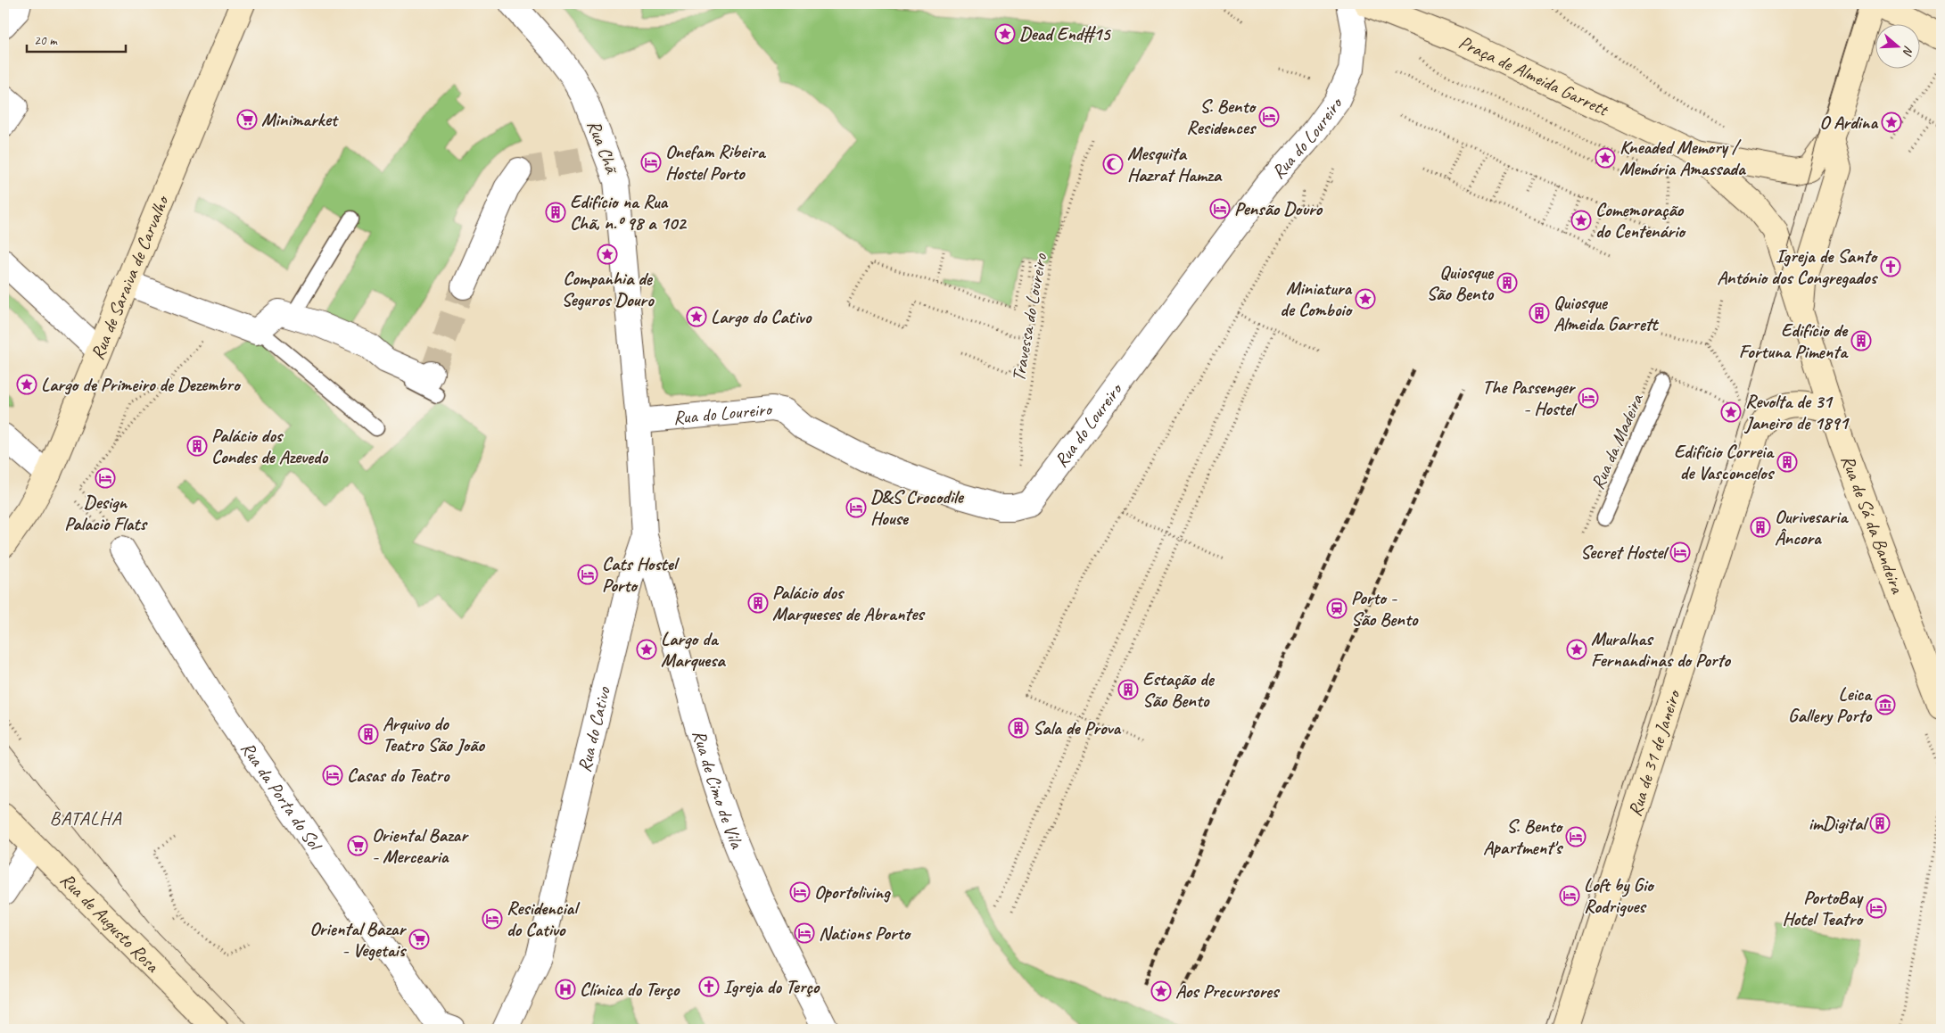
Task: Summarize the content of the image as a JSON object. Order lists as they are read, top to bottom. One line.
{"streets":{"main road":["Praça de Almeida Garrett","Rua de Saraiva de Carvalho","Rua de Sá da Bandeira","Rua de 31 de Janeiro","Rua de Augusto Rosa"],"street":["Rua do Loureiro","Rua Chã","Rua do Cativo","Rua de Cimo de Vila","Rua da Porta do Sol"],"lane":["Rua da Madeira"],"path":["Travessa do Loureiro"]},"crossings":[["Praça de Almeida Garrett","Rua de Sá da Bandeira"],["Rua do Loureiro","Rua Chã"],["Rua do Loureiro","Travessa do Loureiro"],["Rua do Loureiro","Rua do Cativo"],["Rua Chã","Rua do Cativo"],["Rua de Sá da Bandeira","Rua de 31 de Janeiro"],["Rua do Cativo","Rua de Cimo de Vila"]],"districts":["BATALHA"],"places":{"place":["Dead End#15","O Ardina","Kneaded Memory / Memória Amassada","Comemoração do Centenário","Companhia de Seguros Douro","Miniatura de Comboio","Largo do Cativo","Largo de Primeiro de Dezembro","Revolta de 31 Janeiro de 1891","Largo da Marquesa","Muralhas Fernandinas do Porto","Aos Precursores"],"hotel":["S. Bento Residences","Onefam Ribeira Hostel Porto","Pensão Douro","The Passenger - Hostel","Design Palacio Flats","D&S Crocodile House","Secret Hostel","Cats Hostel Porto","Casas do Teatro","S. Bento Apartment's","Oportoliving","Loft by Gio Rodrigues","PortoBay Hotel Teatro","Residencial do Cativo","Nations Porto"],"supermarket":["Minimarket","Oriental Bazar - Mercearia","Oriental Bazar - Vegetais"],"mosque":["Mesquita Hazrat Hamza"],"building":["Edifício na Rua Chã, n.º 98 a 102","Quiosque São Bento","Quiosque Almeida Garrett","Edifício de Fortuna Pimenta","Palácio dos Condes de Azevedo","Edifício Correia de Vasconcelos","Ourivesaria Âncora","Palácio dos Marqueses de Abrantes","Estação de São Bento","Sala de Prova","Arquivo do Teatro São João","imDigital"],"church":["Igreja de Santo António dos Congregados","Igreja do Terço"],"station":["Porto - São Bento"],"museum":["Leica Gallery Porto"],"hospital":["Clínica do Terço"]},"scale_bar":"20 m","north":"right"}
